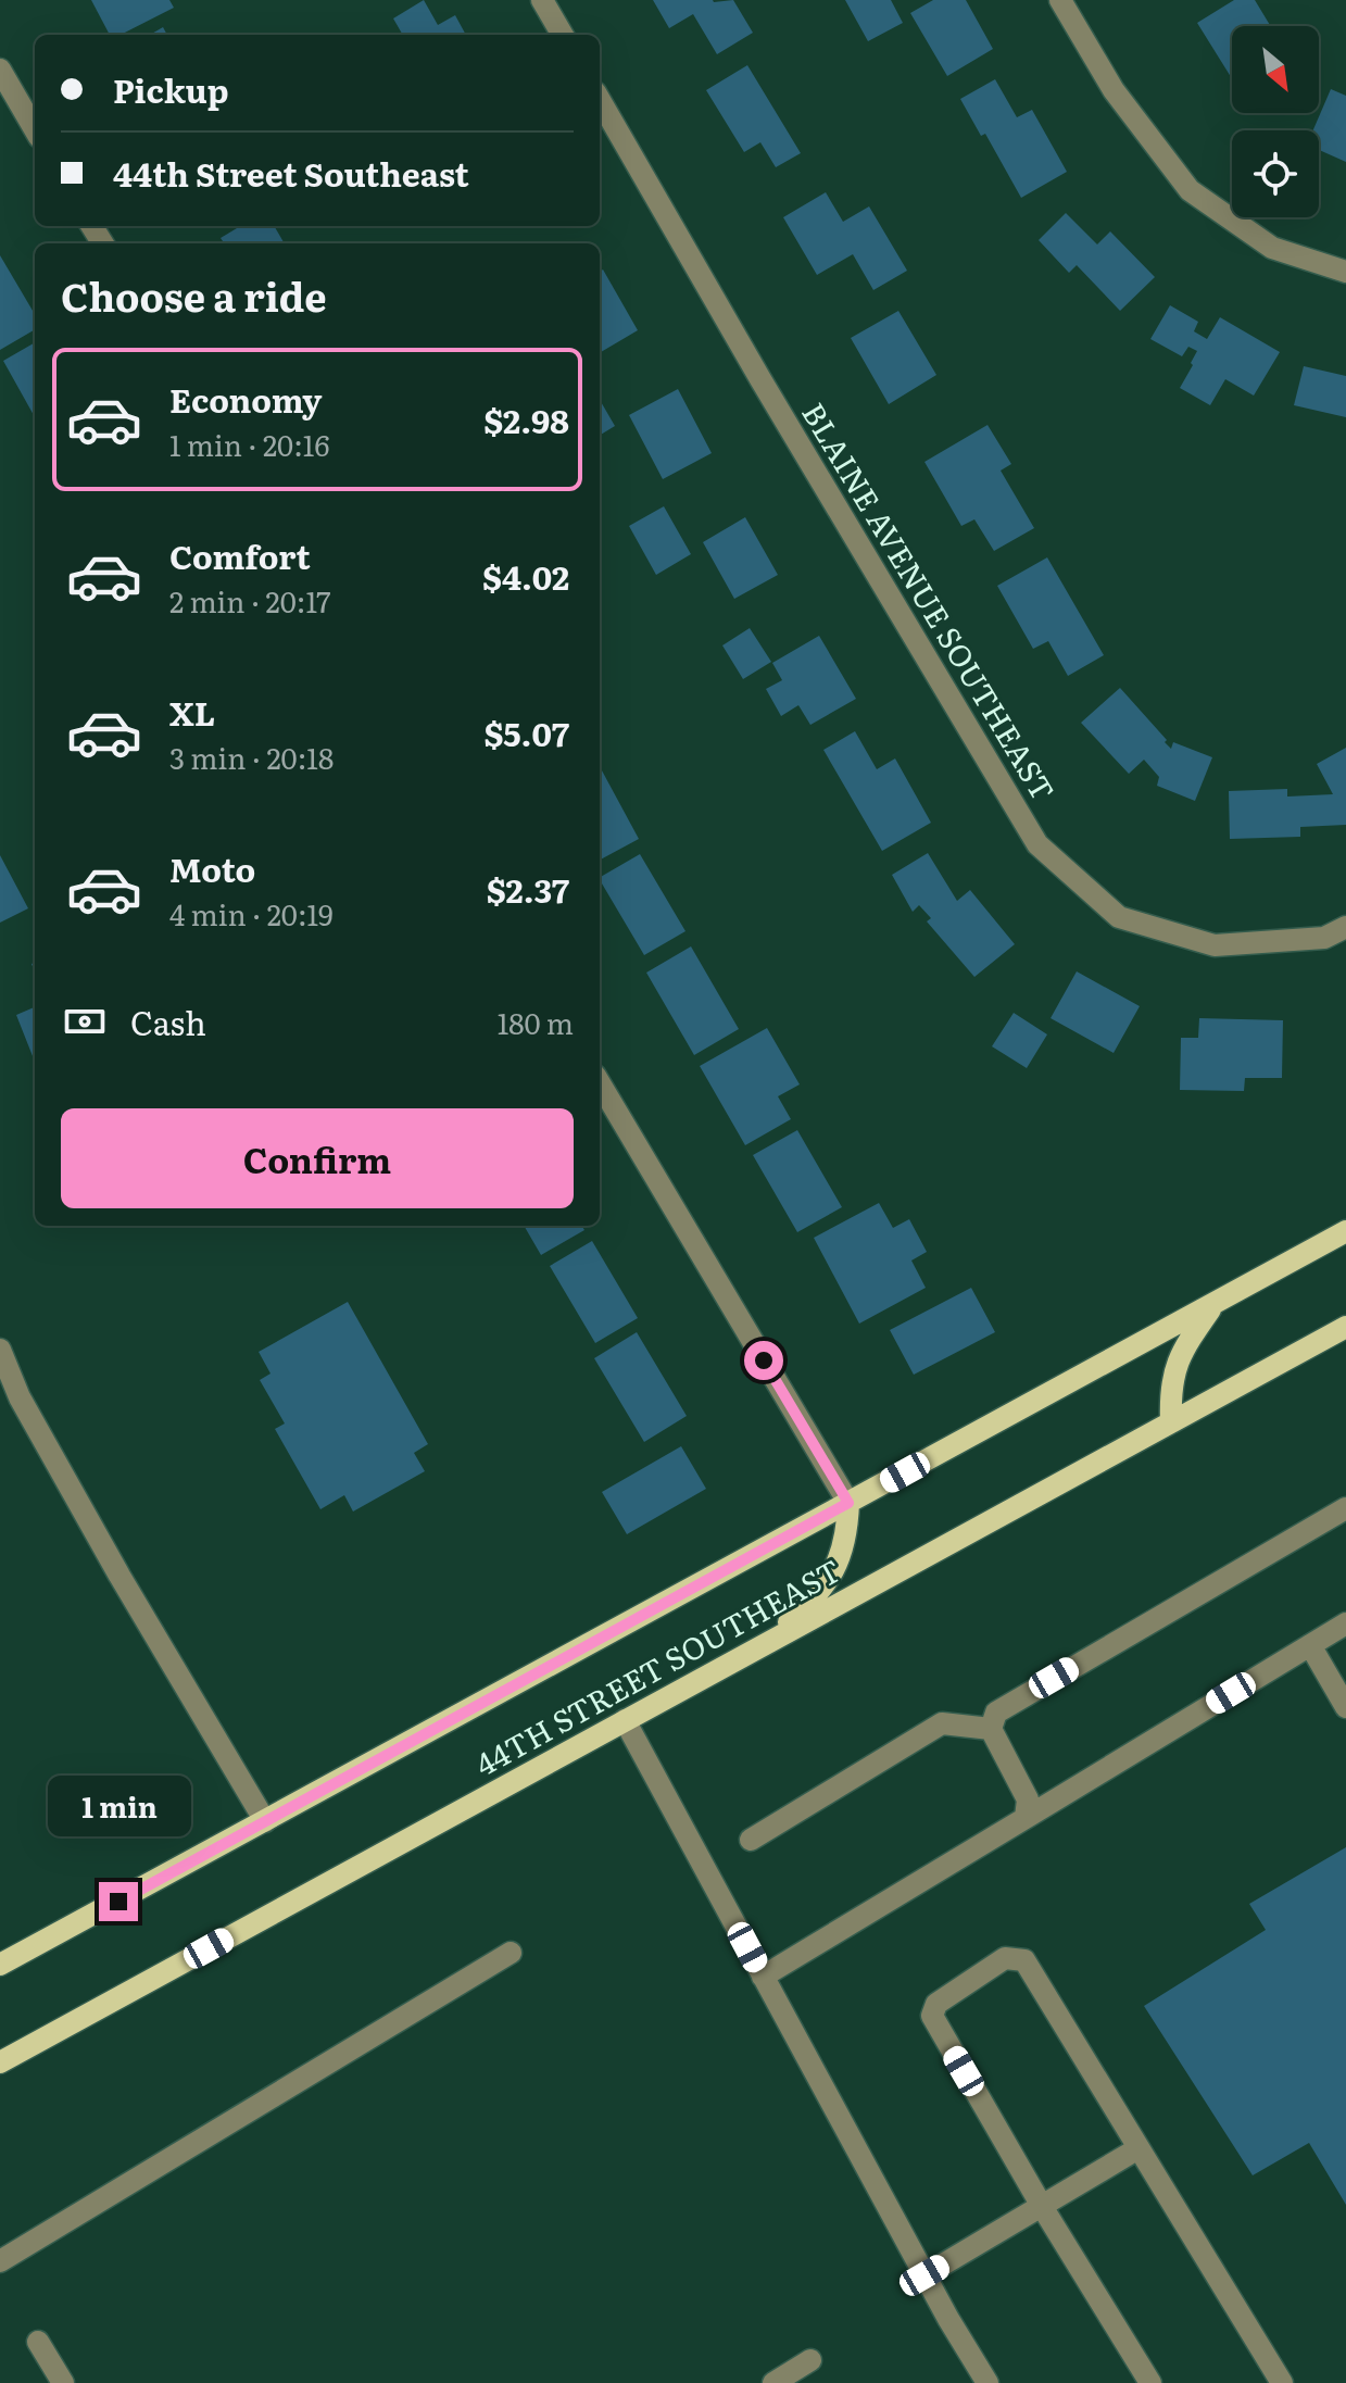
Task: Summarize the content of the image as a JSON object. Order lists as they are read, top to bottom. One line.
{"streets":{"main road":["44TH STREET SOUTHEAST"],"street":["BLAINE AVENUE SOUTHEAST"]},"north":"bottom right","page":{"banner":["Pickup","44th Street Southeast"],"heading":"Choose a ride","list":[{"name":"Economy","note":"1 min · 20:16","value":"$2.98"},{"name":"Comfort","note":"2 min · 20:17","value":"$4.02"},{"name":"XL","note":"3 min · 20:18","value":"$5.07"},{"name":"Moto","note":"4 min · 20:19","value":"$2.37"}],"pay":["Cash","180 m"],"buttons":"Confirm","bubble":"1 min"}}
